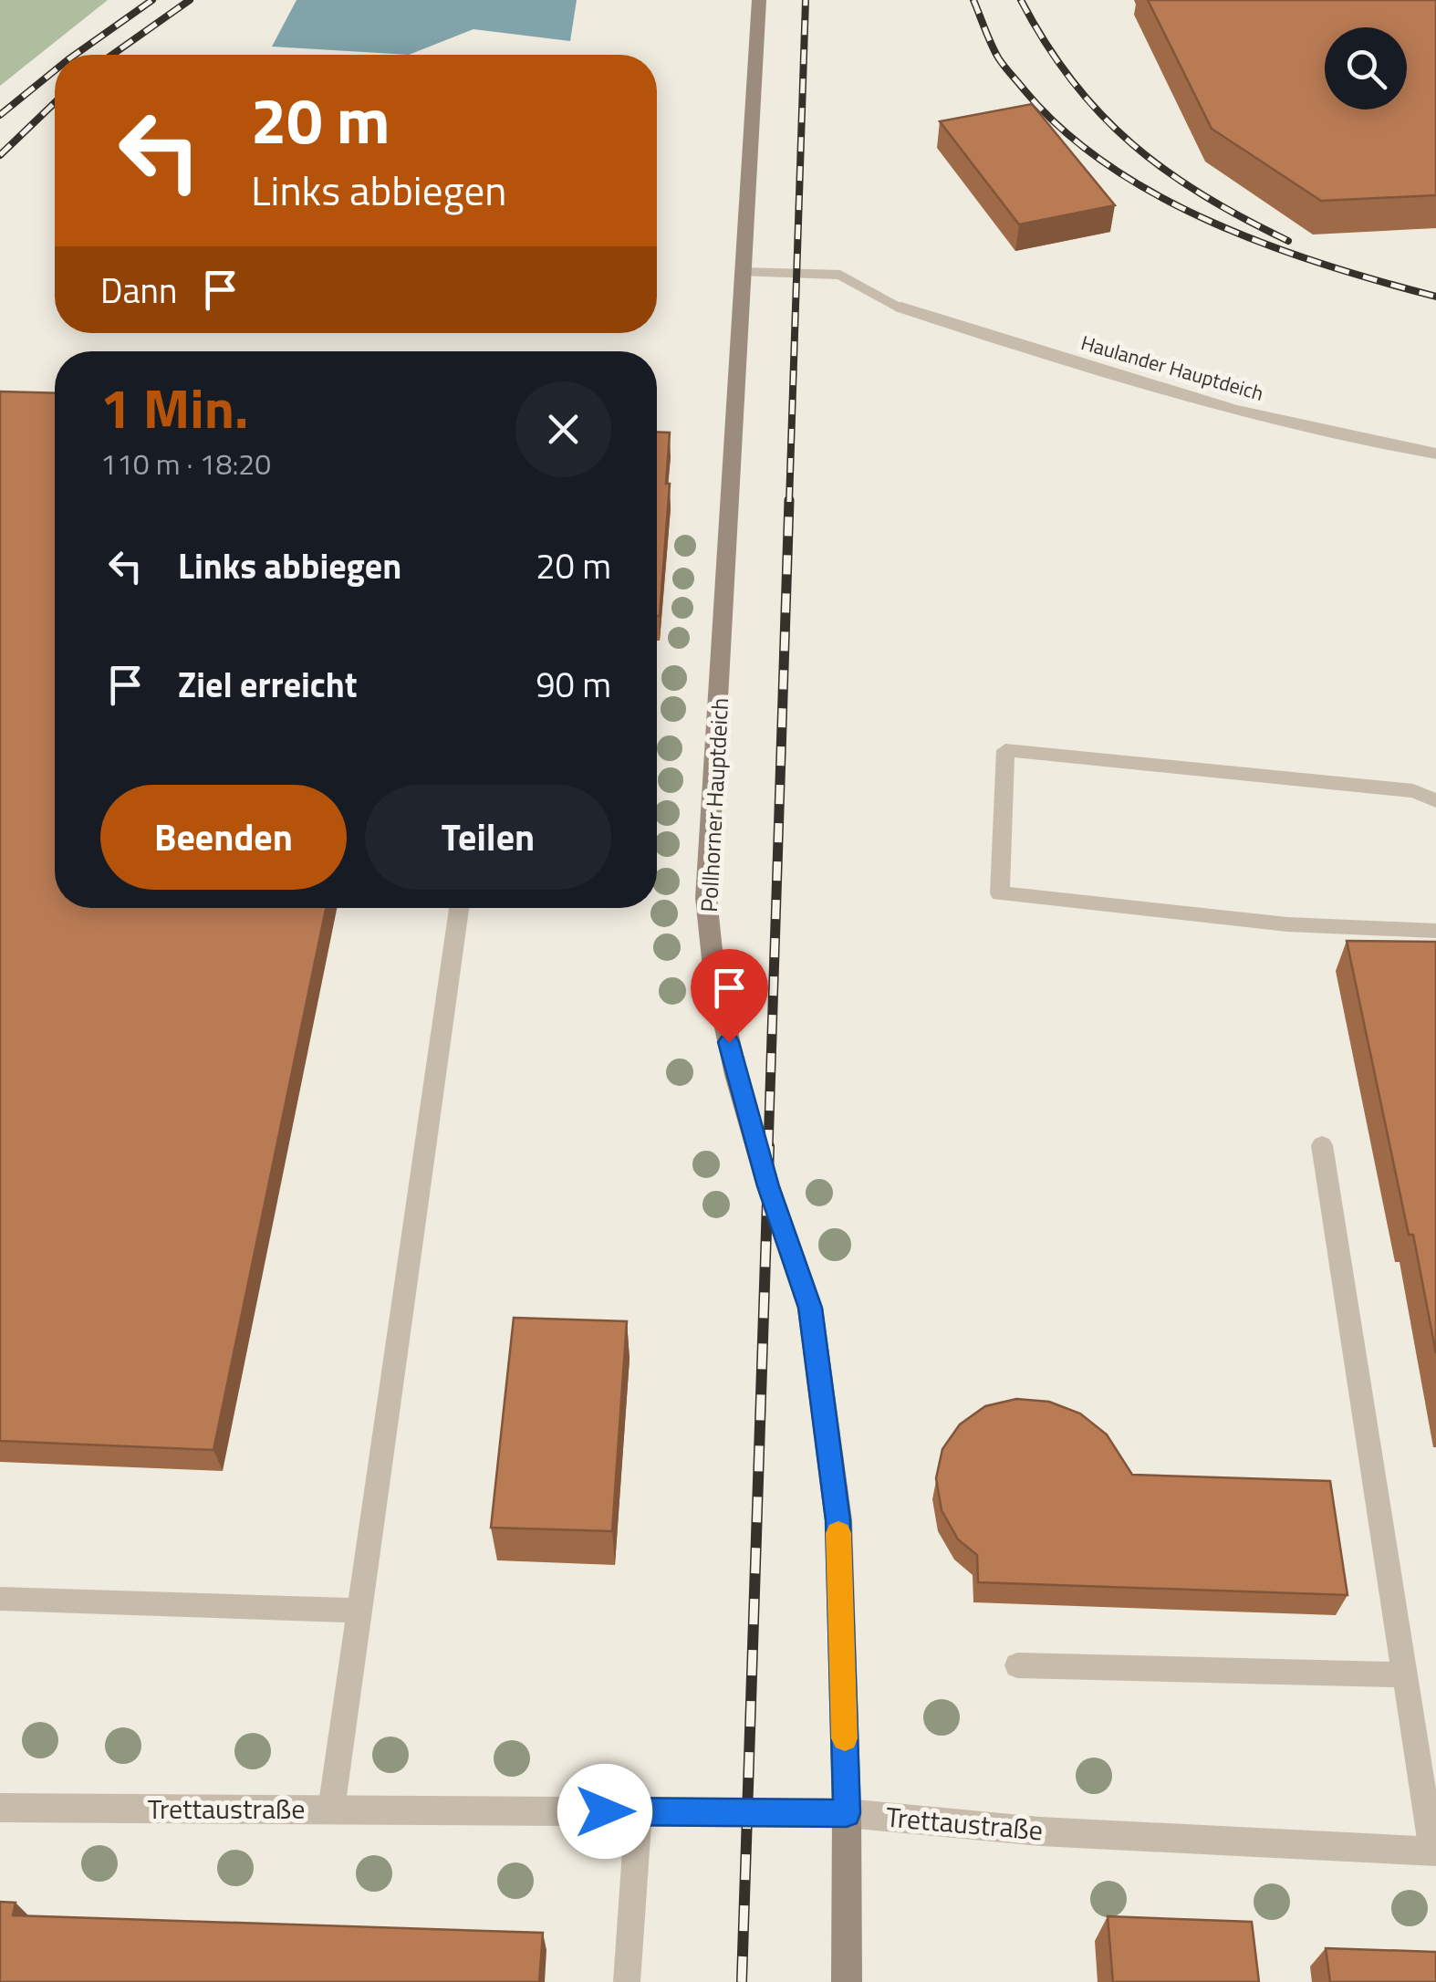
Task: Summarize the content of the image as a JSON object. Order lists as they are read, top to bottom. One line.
{"streets":{"main road":["Pollhorner Hauptdeich"],"street":["Haulander Hauptdeich","Trettaustraße"]},"crossings":[["Pollhorner Hauptdeich","Trettaustraße"]],"page":{"turn":["20 m","Links abbiegen"],"then":"Dann","heading":["1 Min.","110 m · 18:20"],"list":[{"name":"Links abbiegen","value":"20 m"},{"name":"Ziel erreicht","value":"90 m"}],"buttons":["Beenden","Teilen"]}}
